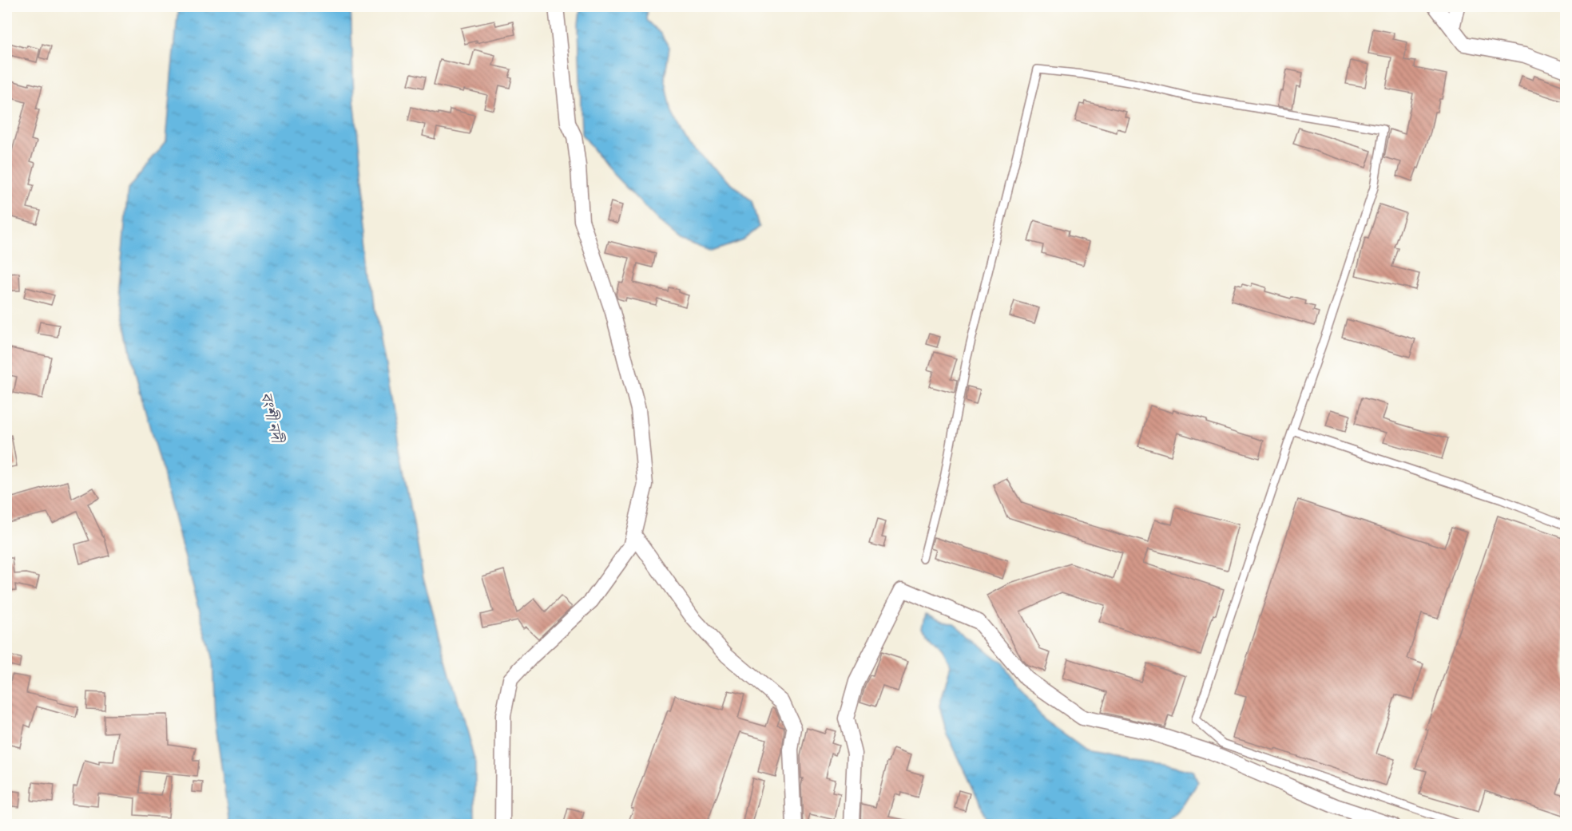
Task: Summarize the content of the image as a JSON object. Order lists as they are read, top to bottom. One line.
{"water":["বংশী নদী"]}
